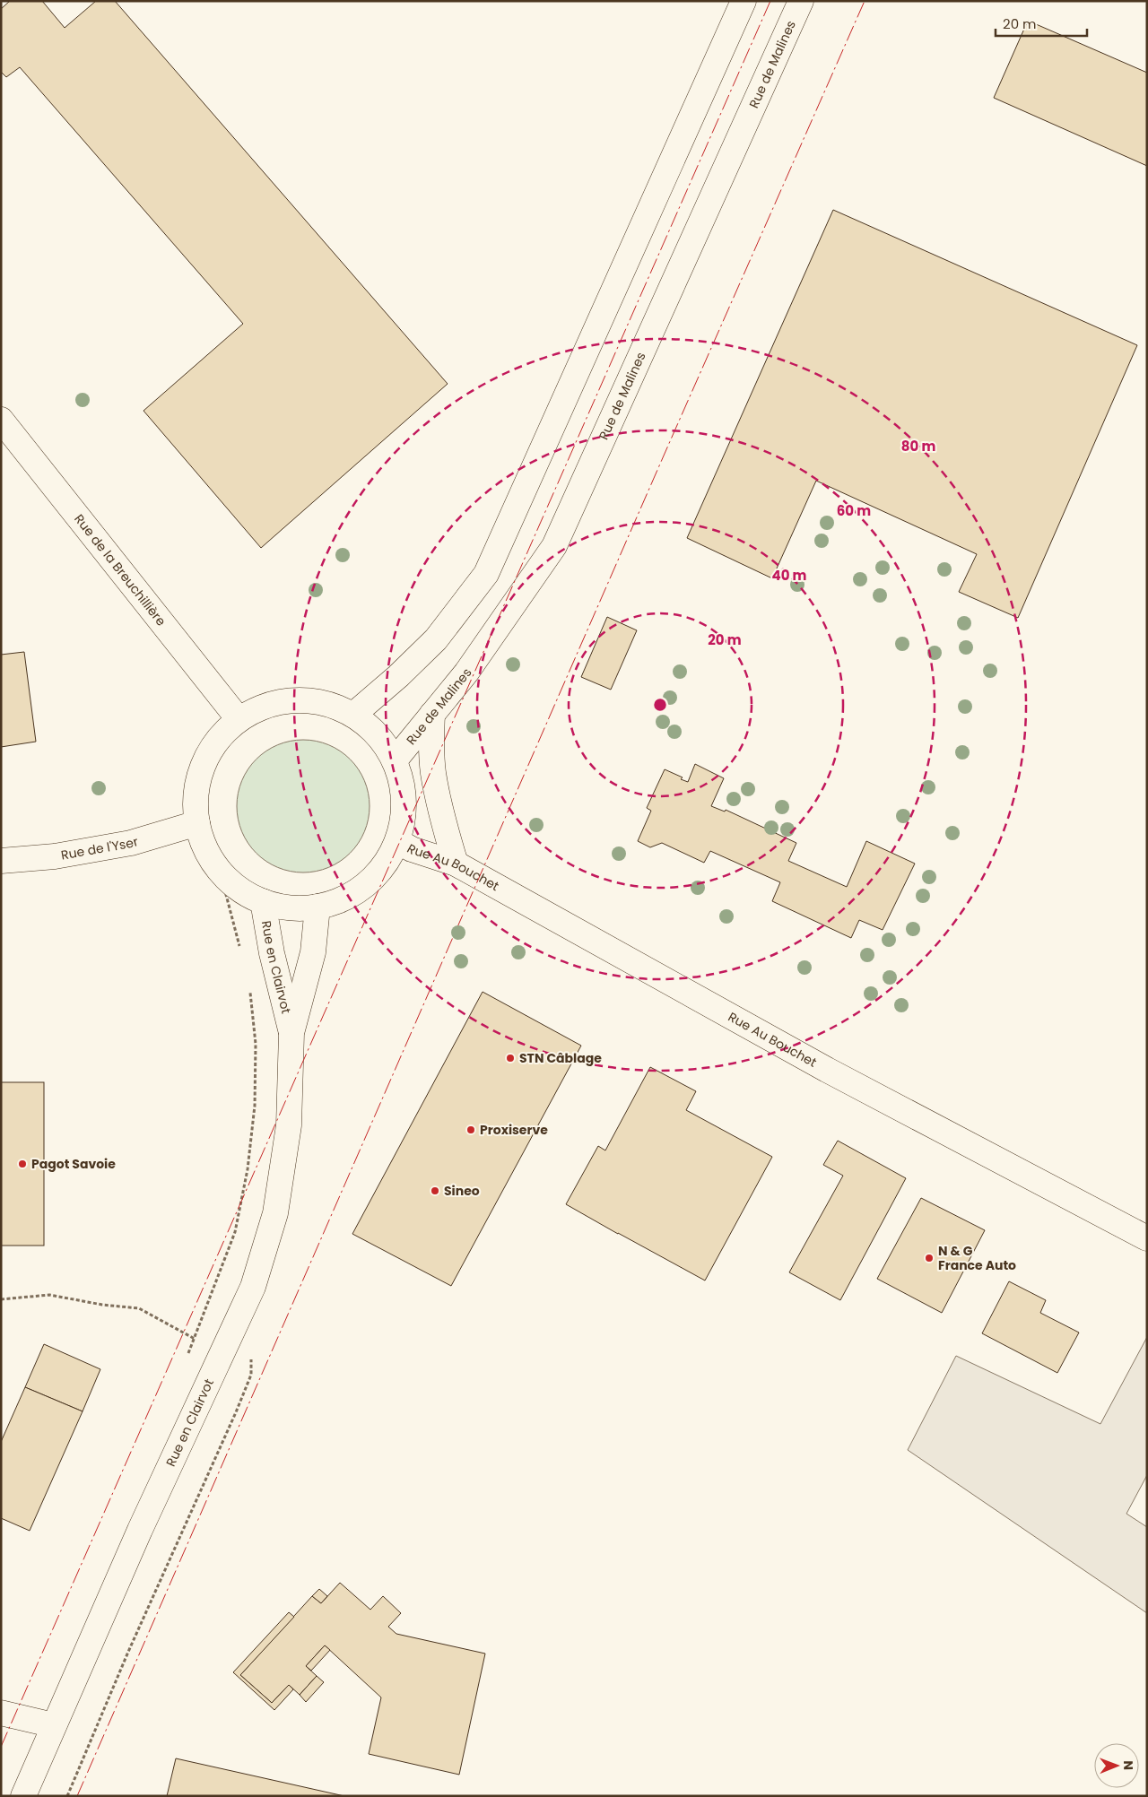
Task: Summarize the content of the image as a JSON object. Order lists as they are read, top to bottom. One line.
{"streets":{"street":["Rue de Malines","Rue de la Breuchillière","Rue de l'Yser","Rue Au Bouchet","Rue en Clairvot"]},"places":["STN Câblage","Proxiserve","Pagot Savoie","Sineo","N & G France Auto"],"scale_bar":"20 m","north":"right","rings":["80 m","60 m","40 m","20 m"]}
